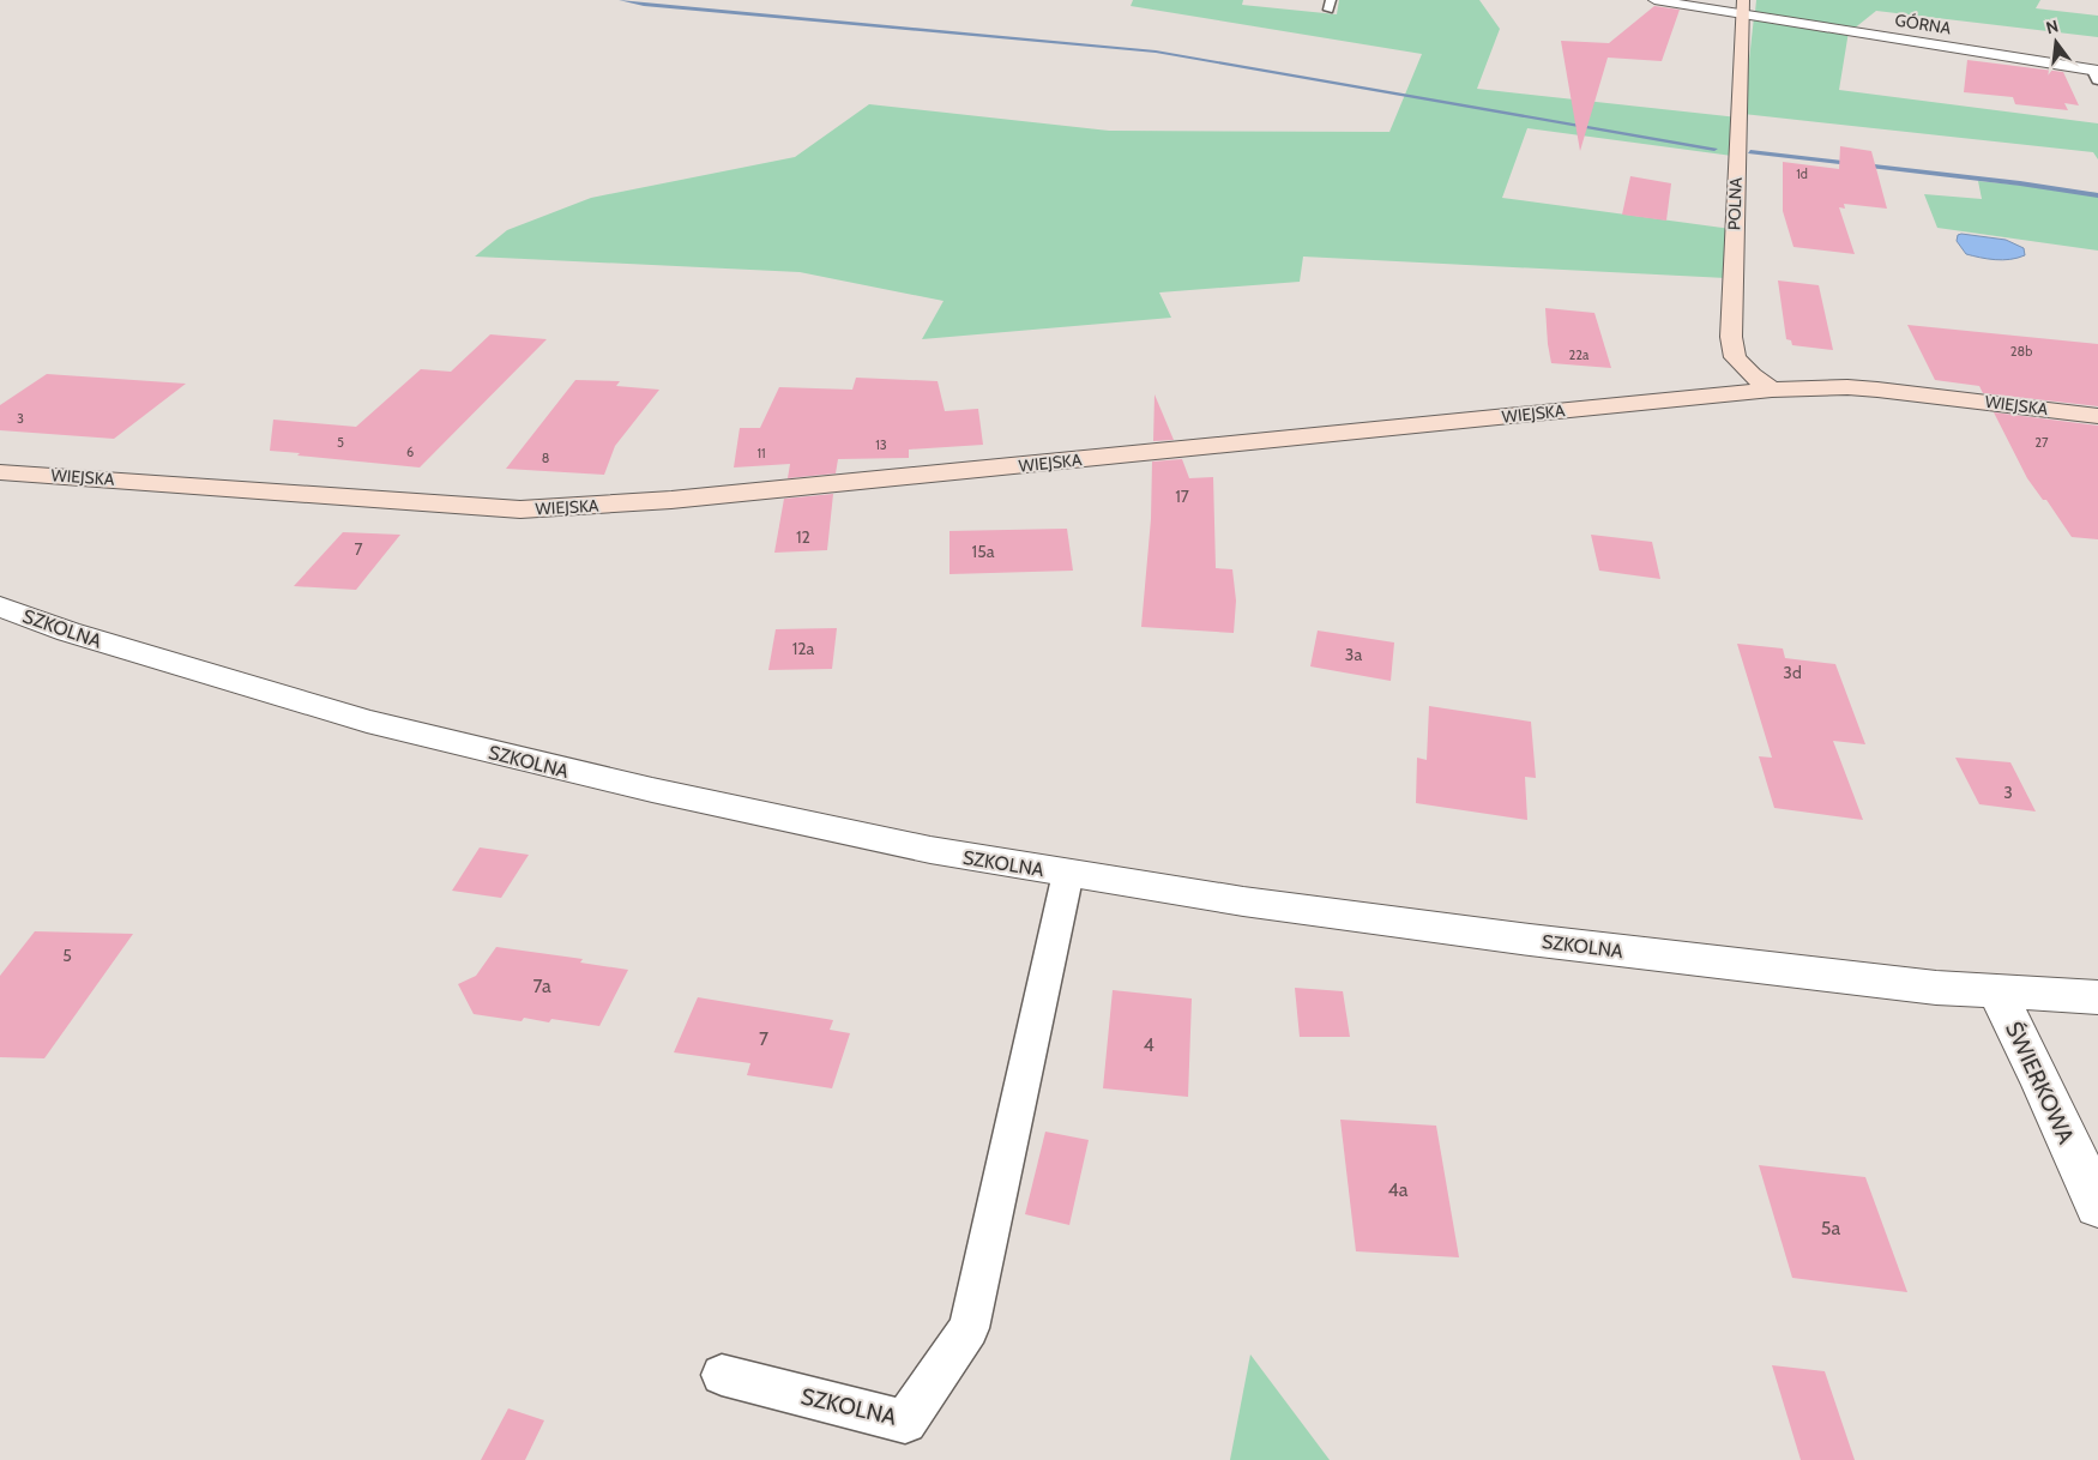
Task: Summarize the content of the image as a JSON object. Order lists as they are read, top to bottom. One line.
{"streets":{"street":["GÓRNA","POLNA","WIEJSKA","SZKOLNA","ŚWIERKOWA"]},"crossings":[["GÓRNA","POLNA"],["POLNA","WIEJSKA"],["SZKOLNA","ŚWIERKOWA"]],"house_numbers":["1d","28b","22a","3","5","27","13","6","11","8","17","12","7","15a","12a","3a","3d","3","5","7a","7","4","4a","5a"],"north":"top"}
